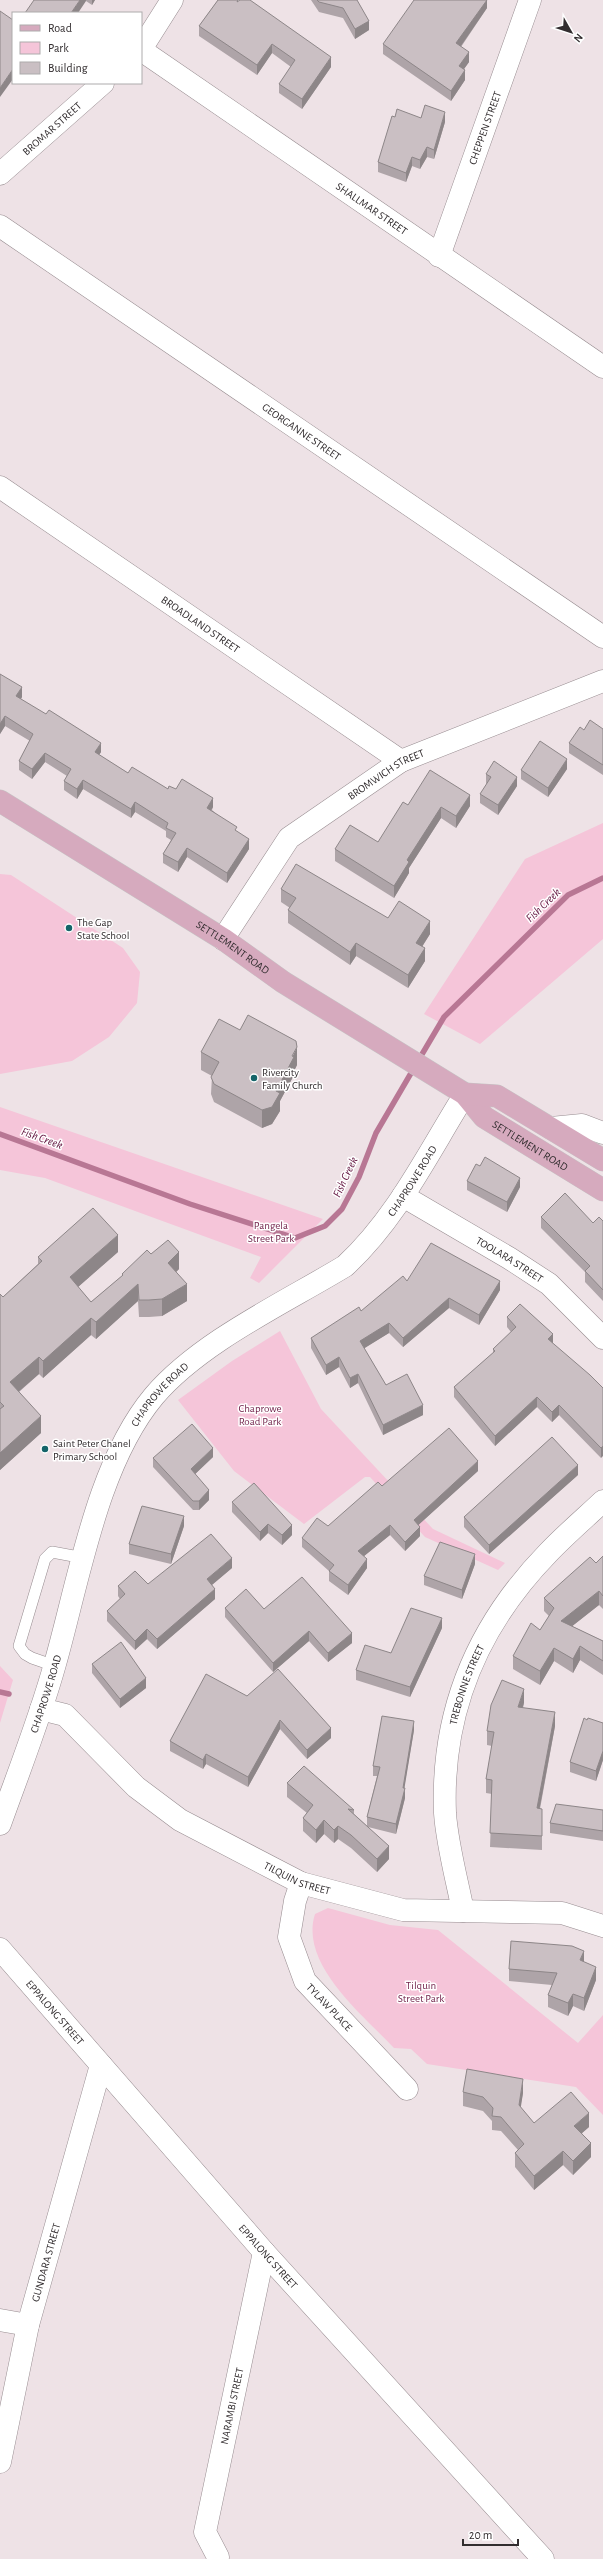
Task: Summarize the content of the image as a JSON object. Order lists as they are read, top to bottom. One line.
{"streets":{"main road":["SETTLEMENT ROAD"],"street":["CHEPPEN STREET","BROMAR STREET","SHALLMAR STREET","GEORGANNE STREET","BROADLAND STREET","BROMWICH STREET","CHAPROWE ROAD","TOOLARA STREET","TREBONNE STREET","TILQUIN STREET","TYLAW PLACE","EPPALONG STREET","GUNDARA STREET","NARAMBI STREET"]},"crossings":[["CHEPPEN STREET","SHALLMAR STREET"],["BROADLAND STREET","BROMWICH STREET"],["BROMWICH STREET","SETTLEMENT ROAD"],["SETTLEMENT ROAD","CHAPROWE ROAD"],["CHAPROWE ROAD","TOOLARA STREET"],["CHAPROWE ROAD","TILQUIN STREET"],["TREBONNE STREET","TILQUIN STREET"],["TILQUIN STREET","TYLAW PLACE"],["EPPALONG STREET","GUNDARA STREET"],["EPPALONG STREET","NARAMBI STREET"]],"water":["Fish Creek"],"parks":["Pangela Street Park","Chaprowe Road Park","Tilquin Street Park"],"places":["The Gap State School","Rivercity Family Church","Saint Peter Chanel Primary School"],"legend":["Road","Park","Building"],"scale_bar":"20 m","north":"bottom right"}
